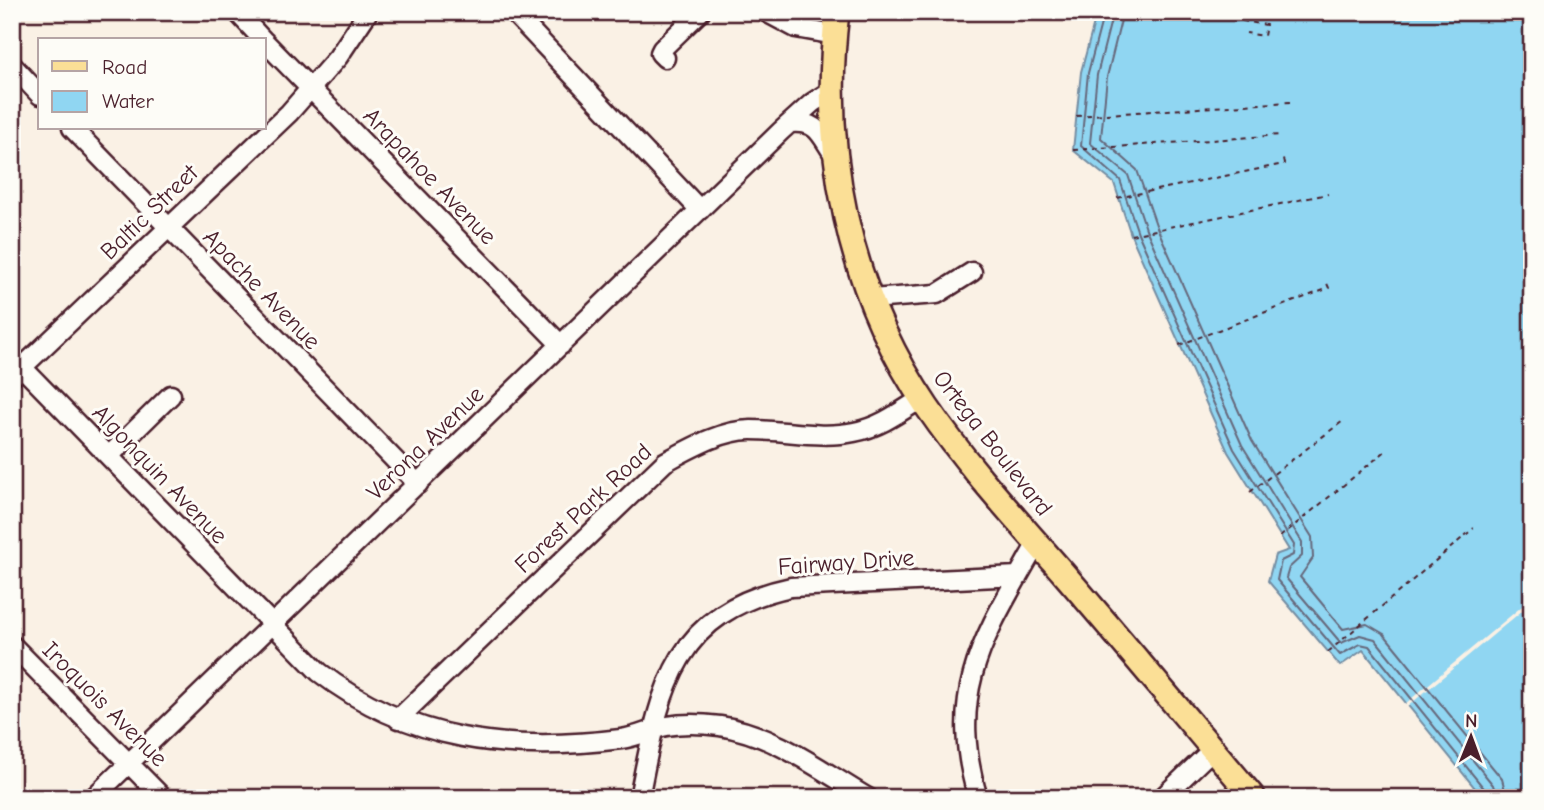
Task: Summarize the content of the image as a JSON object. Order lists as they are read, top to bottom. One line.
{"streets":{"main road":["Ortega Boulevard"],"street":["Arapahoe Avenue","Baltic Street","Apache Avenue","Verona Avenue","Algonquin Avenue","Forest Park Road","Fairway Drive","Iroquois Avenue"]},"crossings":[["Arapahoe Avenue","Baltic Street"],["Arapahoe Avenue","Verona Avenue"],["Baltic Street","Apache Avenue"],["Baltic Street","Algonquin Avenue"],["Apache Avenue","Verona Avenue"],["Verona Avenue","Ortega Boulevard"],["Verona Avenue","Algonquin Avenue"],["Verona Avenue","Iroquois Avenue"],["Ortega Boulevard","Forest Park Road"],["Algonquin Avenue","Forest Park Road"],["Algonquin Avenue","Fairway Drive"]],"legend":["Road","Water"],"north":"top"}
